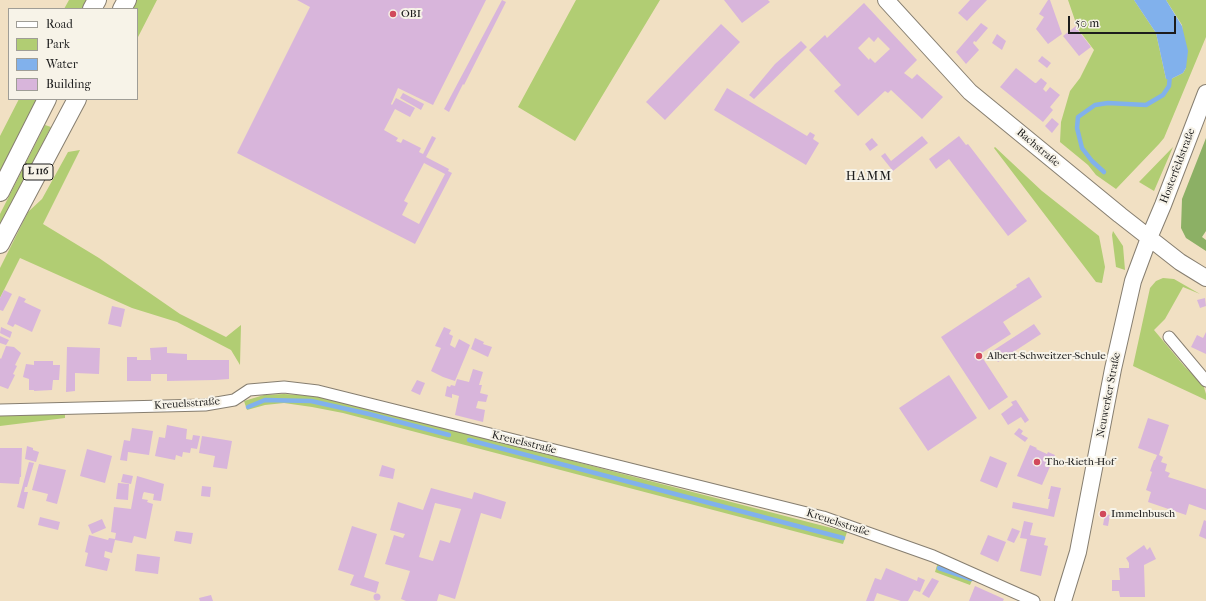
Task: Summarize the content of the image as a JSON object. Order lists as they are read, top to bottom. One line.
{"streets":{"main road":["L 116"],"street":["Bachstraße","Hosterfeldstraße","Neuwerker Straße","Kreuelsstraße"]},"crossings":[["Bachstraße","Hosterfeldstraße"],["Bachstraße","Neuwerker Straße"],["Hosterfeldstraße","Neuwerker Straße"]],"districts":["HAMM"],"places":["OBI","Albert-Schweitzer-Schule","Tho-Rieth-Hof","Immelnbusch"],"legend":["Road","Park","Water","Building"],"scale_bar":"50 m"}
